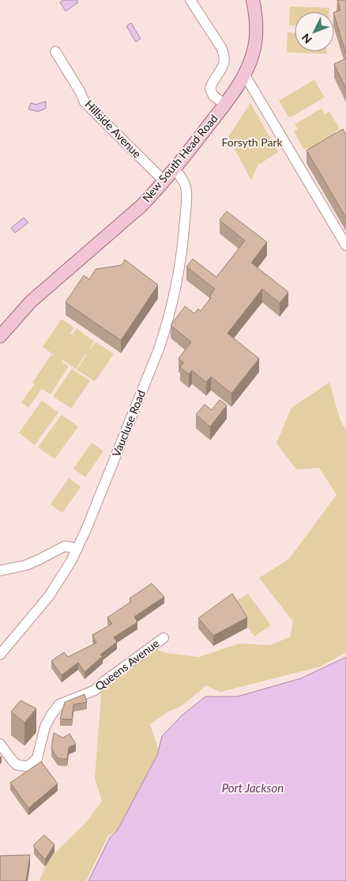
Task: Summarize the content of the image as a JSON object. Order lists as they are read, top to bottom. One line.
{"streets":{"main road":["New South Head Road"],"street":["Hillside Avenue","Vaucluse Road","Queens Avenue"]},"crossings":[["Hillside Avenue","New South Head Road"],["New South Head Road","Vaucluse Road"]],"water":["Port Jackson"],"parks":["Forsyth Park"],"north":"bottom left"}
